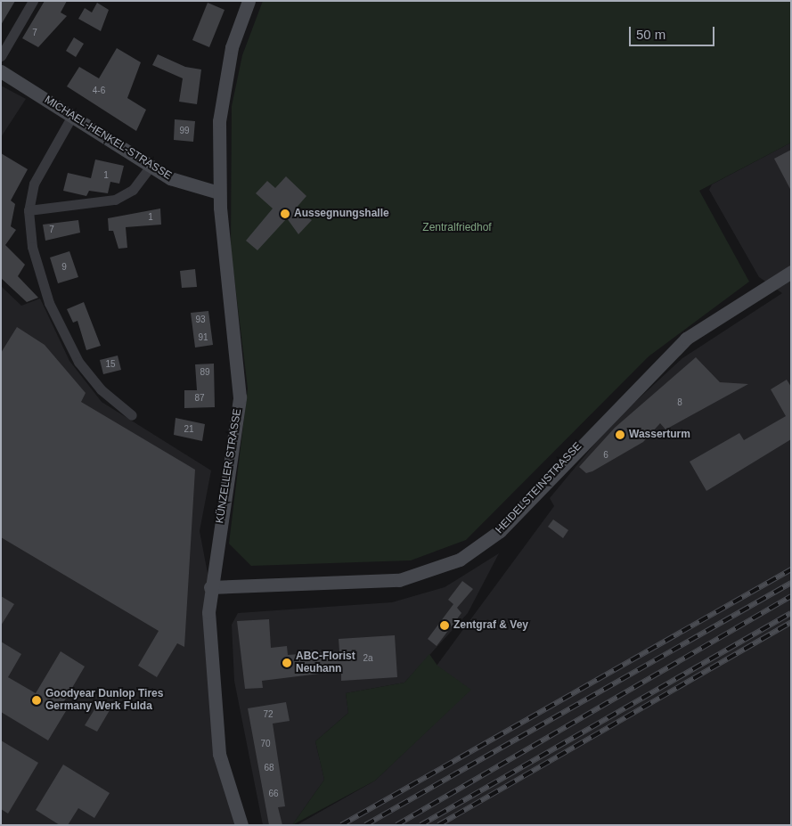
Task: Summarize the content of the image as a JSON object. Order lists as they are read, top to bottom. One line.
{"streets":{"main road":["MICHAEL-HENKEL-STRASSE","KÜNZELLER STRASSE","HEIDELSTEINSTRASSE"]},"crossings":[["MICHAEL-HENKEL-STRASSE","KÜNZELLER STRASSE"],["KÜNZELLER STRASSE","HEIDELSTEINSTRASSE"]],"parks":["Zentralfriedhof"],"places":["Aussegnungshalle","Wasserturm","Zentgraf & Vey","ABC-Florist Neuhann","Goodyear Dunlop Tires Germany Werk Fulda"],"house_numbers":["7","4-6","99","1","1","7","9","93","91","15","89","87","8","21","6","2a","72","70","68","66"],"scale_bar":"50 m"}
